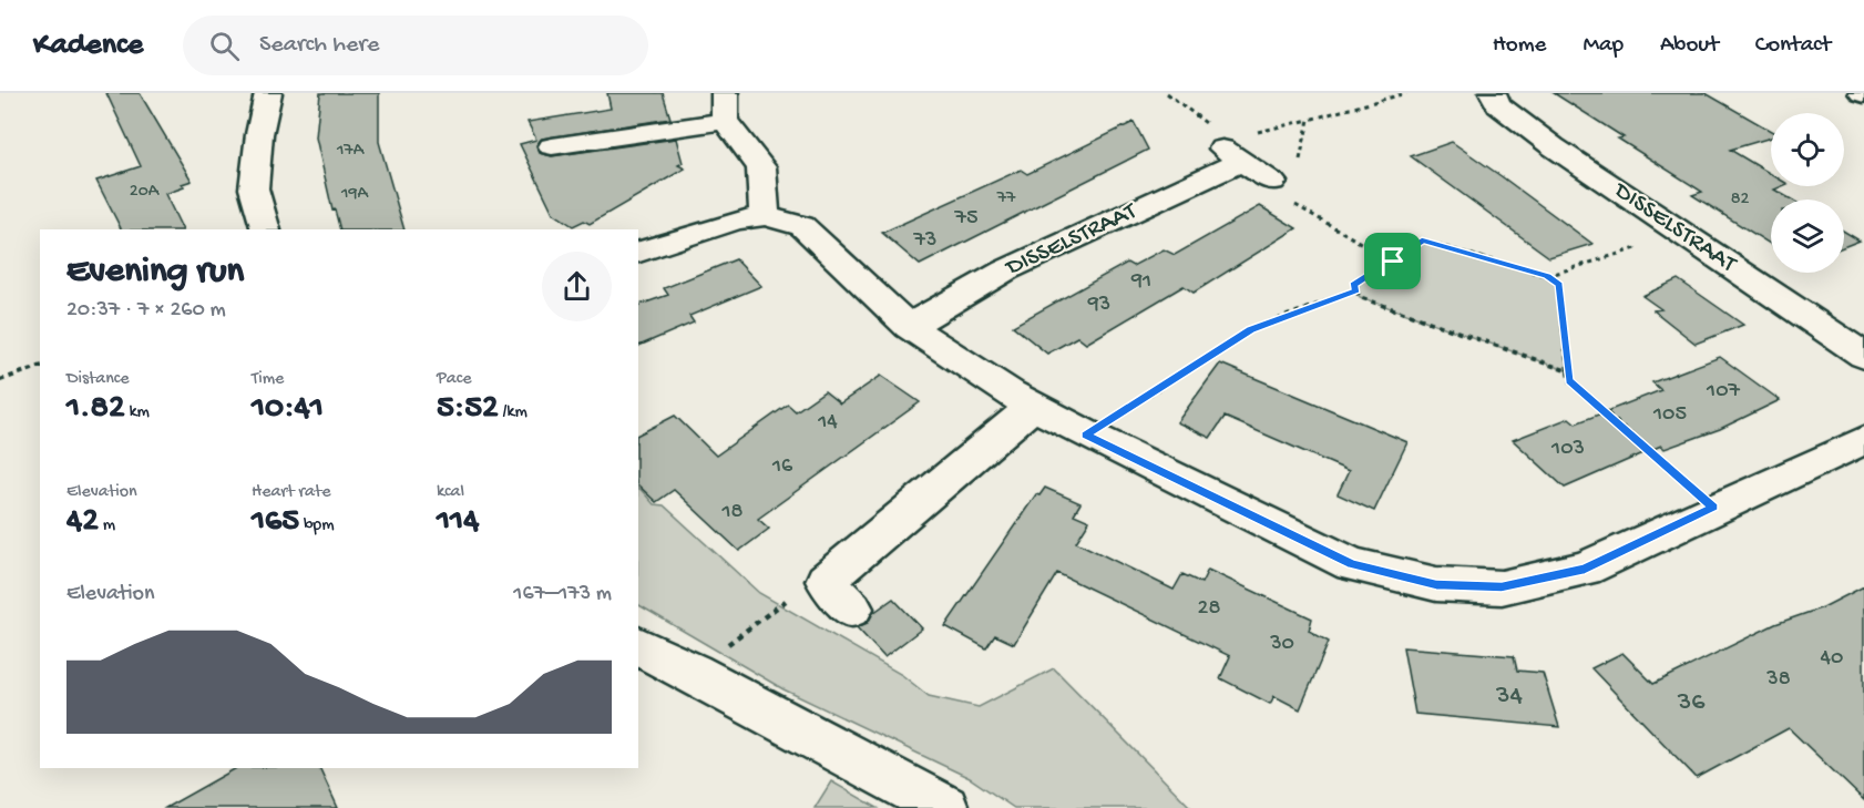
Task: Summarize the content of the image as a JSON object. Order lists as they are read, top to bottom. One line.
{"streets":{"street":["DISSELSTRAAT"]},"house_numbers":["17A","20A","19A","77","82","75","73","91","93","107","105","14","103","16","18","28","30","40","38","34","36"],"page":{"header":"Kadence","search":"Search here","nav":["Home","Map","About","Contact"],"heading":["Evening run","20:37 · 7 × 260 m"],"stats":[["Distance","1.82 km"],["Time","10:41"],["Pace","5:52 /km"],["Elevation","42 m"],["Heart rate","165 bpm"],["kcal","114"]],"chart":["Elevation","167–173 m"]}}
